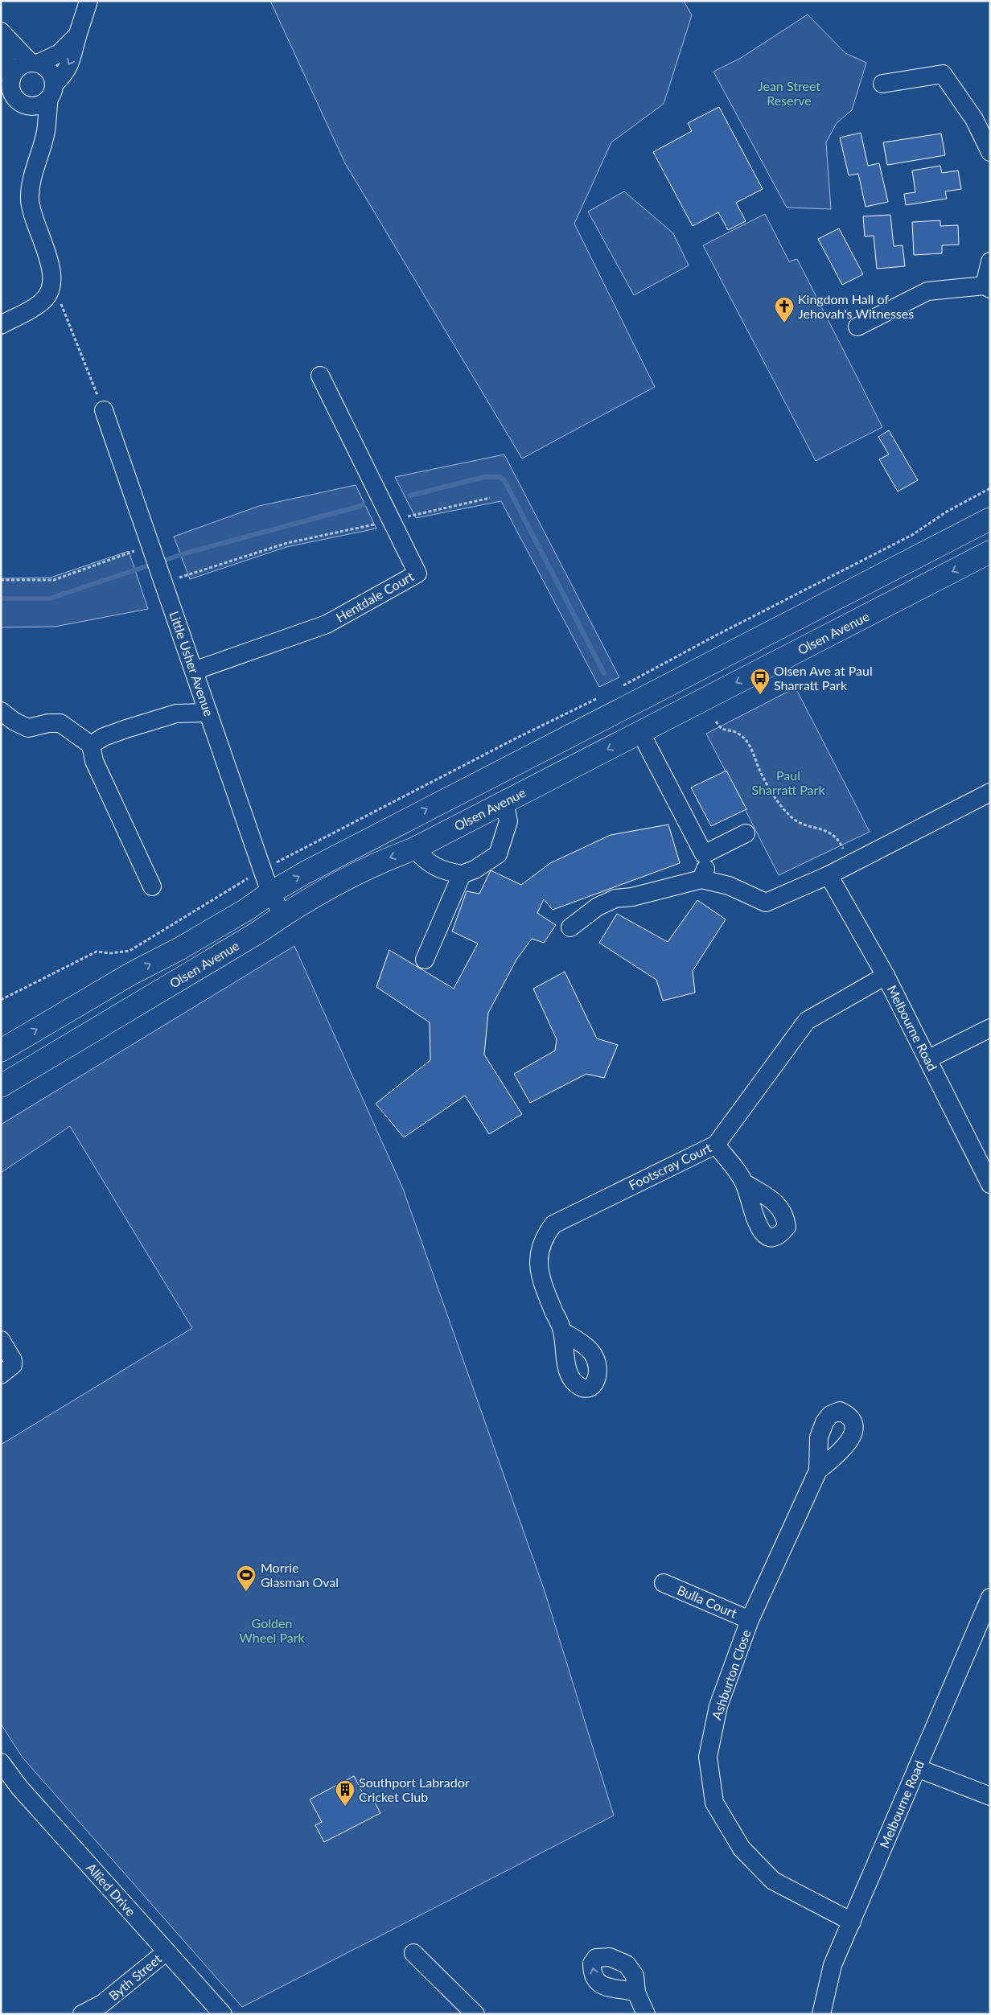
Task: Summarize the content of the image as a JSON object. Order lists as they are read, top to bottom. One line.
{"streets":{"main road":["Olsen Avenue"],"street":["Hentdale Court","Little Usher Avenue","Melbourne Road","Footscray Court","Bulla Court","Ashburton Close","Allied Drive","Byth Street"]},"crossings":[["Hentdale Court","Little Usher Avenue"],["Olsen Avenue","Little Usher Avenue"],["Melbourne Road","Footscray Court"],["Melbourne Road","Ashburton Close"],["Bulla Court","Ashburton Close"],["Allied Drive","Byth Street"]],"parks":["Jean Street Reserve","Paul Sharratt Park","Golden Wheel Park"],"places":{"church":["Kingdom Hall of Jehovah's Witnesses"],"bus stop":["Olsen Ave at Paul Sharratt Park"],"sports":["Morrie Glasman Oval"],"building":["Southport Labrador Cricket Club"]}}
